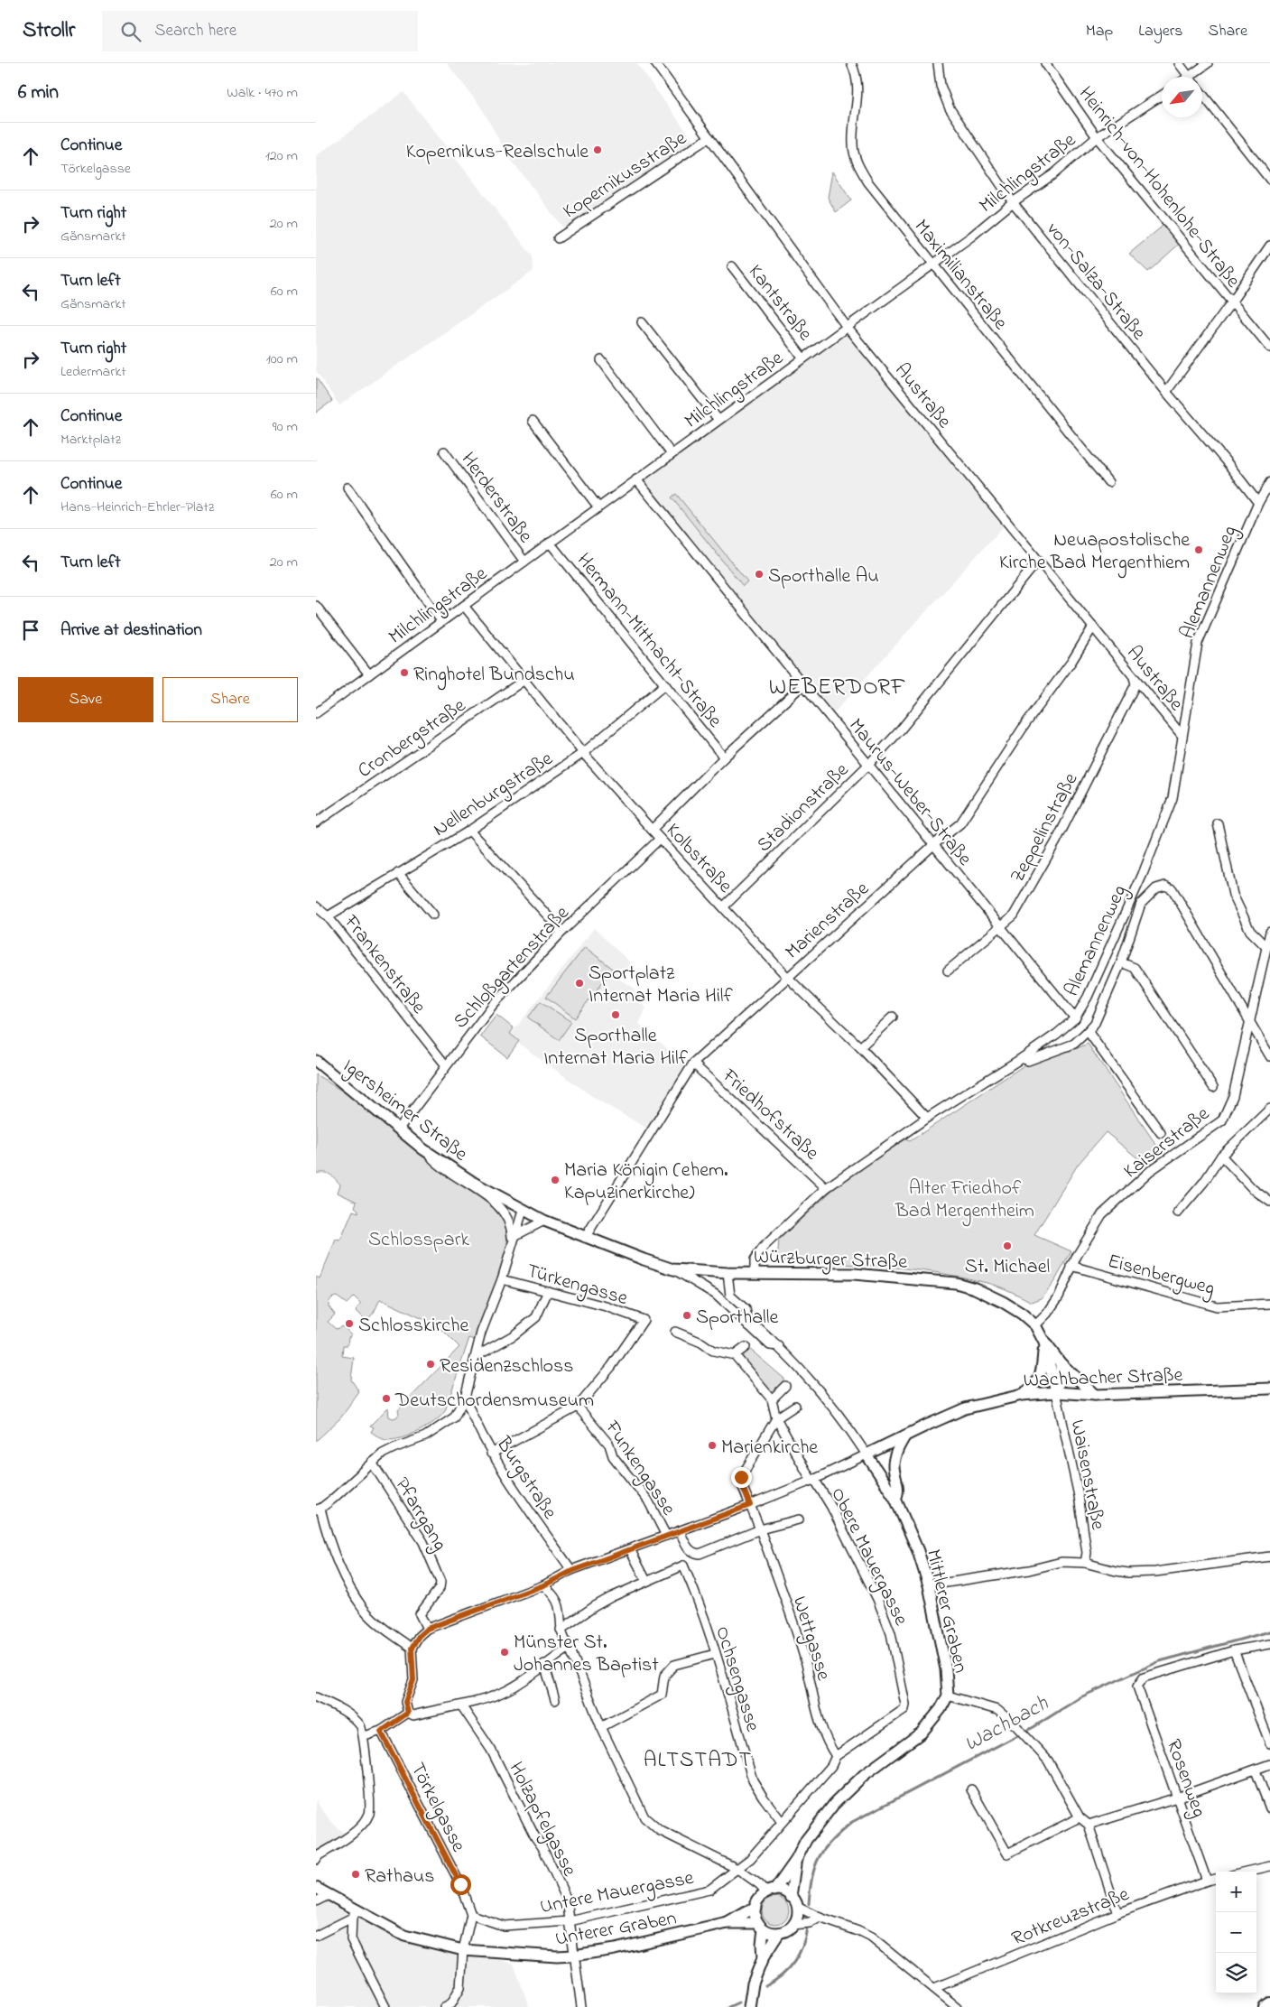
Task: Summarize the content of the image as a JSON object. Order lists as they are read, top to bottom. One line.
{"streets":{"street":["Milchlingstraße","Kopernikusstraße","Heinrich-von-Hohenlohe-Straße","Maximilianstraße","von-Salza-Straße","Kantstraße","Austraße","Herderstraße","Alemannenweg","Hermann-Mittnacht-Straße","Cronbergstraße","Maurus-Weber-Straße","Nellenburgstraße","Stadionstraße","Zeppelinstraße","Kolbstraße","Marienstraße","Frankenstraße","Schloßgartenstraße","Igersheimer Straße","Friedhofstraße","Kaiserstraße","Würzburger Straße","Eisenbergweg","Türkengasse","Wachbacher Straße","Funkengasse","Waisenstraße","Burgstraße","Pfarrgang","Obere Mauergasse","Mittlerer Graben","Wettgasse","Ochsengasse","Rosenweg","Törkelgasse","Holzapfelgasse","Untere Mauergasse","Rotkreuzstraße","Unterer Graben"]},"crossings":[["Milchlingstraße","Heinrich-von-Hohenlohe-Straße"],["Milchlingstraße","Maximilianstraße"],["Milchlingstraße","von-Salza-Straße"],["Milchlingstraße","Kantstraße"],["Milchlingstraße","Austraße"],["Milchlingstraße","Herderstraße"],["Milchlingstraße","Hermann-Mittnacht-Straße"],["Milchlingstraße","Maurus-Weber-Straße"],["Milchlingstraße","Kolbstraße"],["Kopernikusstraße","Austraße"],["von-Salza-Straße","Alemannenweg"],["Austraße","Alemannenweg"],["Austraße","Stadionstraße"],["Austraße","Zeppelinstraße"],["Austraße","Marienstraße"],["Alemannenweg","Maurus-Weber-Straße"],["Alemannenweg","Kolbstraße"],["Alemannenweg","Friedhofstraße"],["Alemannenweg","Würzburger Straße"],["Hermann-Mittnacht-Straße","Nellenburgstraße"],["Cronbergstraße","Kolbstraße"],["Maurus-Weber-Straße","Stadionstraße"],["Maurus-Weber-Straße","Zeppelinstraße"],["Maurus-Weber-Straße","Marienstraße"],["Nellenburgstraße","Kolbstraße"],["Nellenburgstraße","Frankenstraße"],["Stadionstraße","Kolbstraße"],["Kolbstraße","Marienstraße"],["Kolbstraße","Schloßgartenstraße"],["Marienstraße","Friedhofstraße"],["Marienstraße","Würzburger Straße"],["Frankenstraße","Schloßgartenstraße"],["Schloßgartenstraße","Igersheimer Straße"],["Igersheimer Straße","Würzburger Straße"],["Kaiserstraße","Würzburger Straße"],["Kaiserstraße","Eisenbergweg"],["Würzburger Straße","Wachbacher Straße"],["Würzburger Straße","Waisenstraße"],["Türkengasse","Funkengasse"],["Wachbacher Straße","Funkengasse"],["Wachbacher Straße","Waisenstraße"],["Wachbacher Straße","Mittlerer Graben"],["Funkengasse","Obere Mauergasse"],["Funkengasse","Mittlerer Graben"],["Funkengasse","Wettgasse"],["Obere Mauergasse","Wettgasse"],["Obere Mauergasse","Ochsengasse"],["Obere Mauergasse","Untere Mauergasse"],["Mittlerer Graben","Unterer Graben"],["Rosenweg","Rotkreuzstraße"],["Törkelgasse","Untere Mauergasse"],["Holzapfelgasse","Untere Mauergasse"],["Holzapfelgasse","Unterer Graben"]],"districts":["WEBERDORF","ALTSTADT"],"water":["Wachbach"],"parks":["Alter Friedhof Bad Mergentheim","Schlosspark"],"places":["Kopernikus-Realschule","Neuapostolische Kirche Bad Mergenthiem","Sporthalle Au","Ringhotel Bundschu","Sportplatz Internat Maria Hilf","Sporthalle Internat Maria Hilf","Maria Königin (ehem. Kapuzinerkirche)","St. Michael","Sporthalle","Schlosskirche","Residenzschloss","Deutschordensmuseum","Marienkirche","Münster St. Johannes Baptist","Rathaus"],"north":"bottom left","page":{"header":"Strollr","search":"Search here","nav":["Map","Layers","Share"],"heading":["6 min","Walk · 470 m"],"list":[["Continue","Törkelgasse","120 m"],["Turn right","Gänsmarkt","20 m"],["Turn left","Gänsmarkt","60 m"],["Turn right","Ledermarkt","100 m"],["Continue","Marktplatz","90 m"],["Continue","Hans-Heinrich-Ehrler-Platz","60 m"],["Turn left","20 m"],"Arrive at destination"],"buttons":["Save","Share"],"map_buttons":["+","−"]}}
